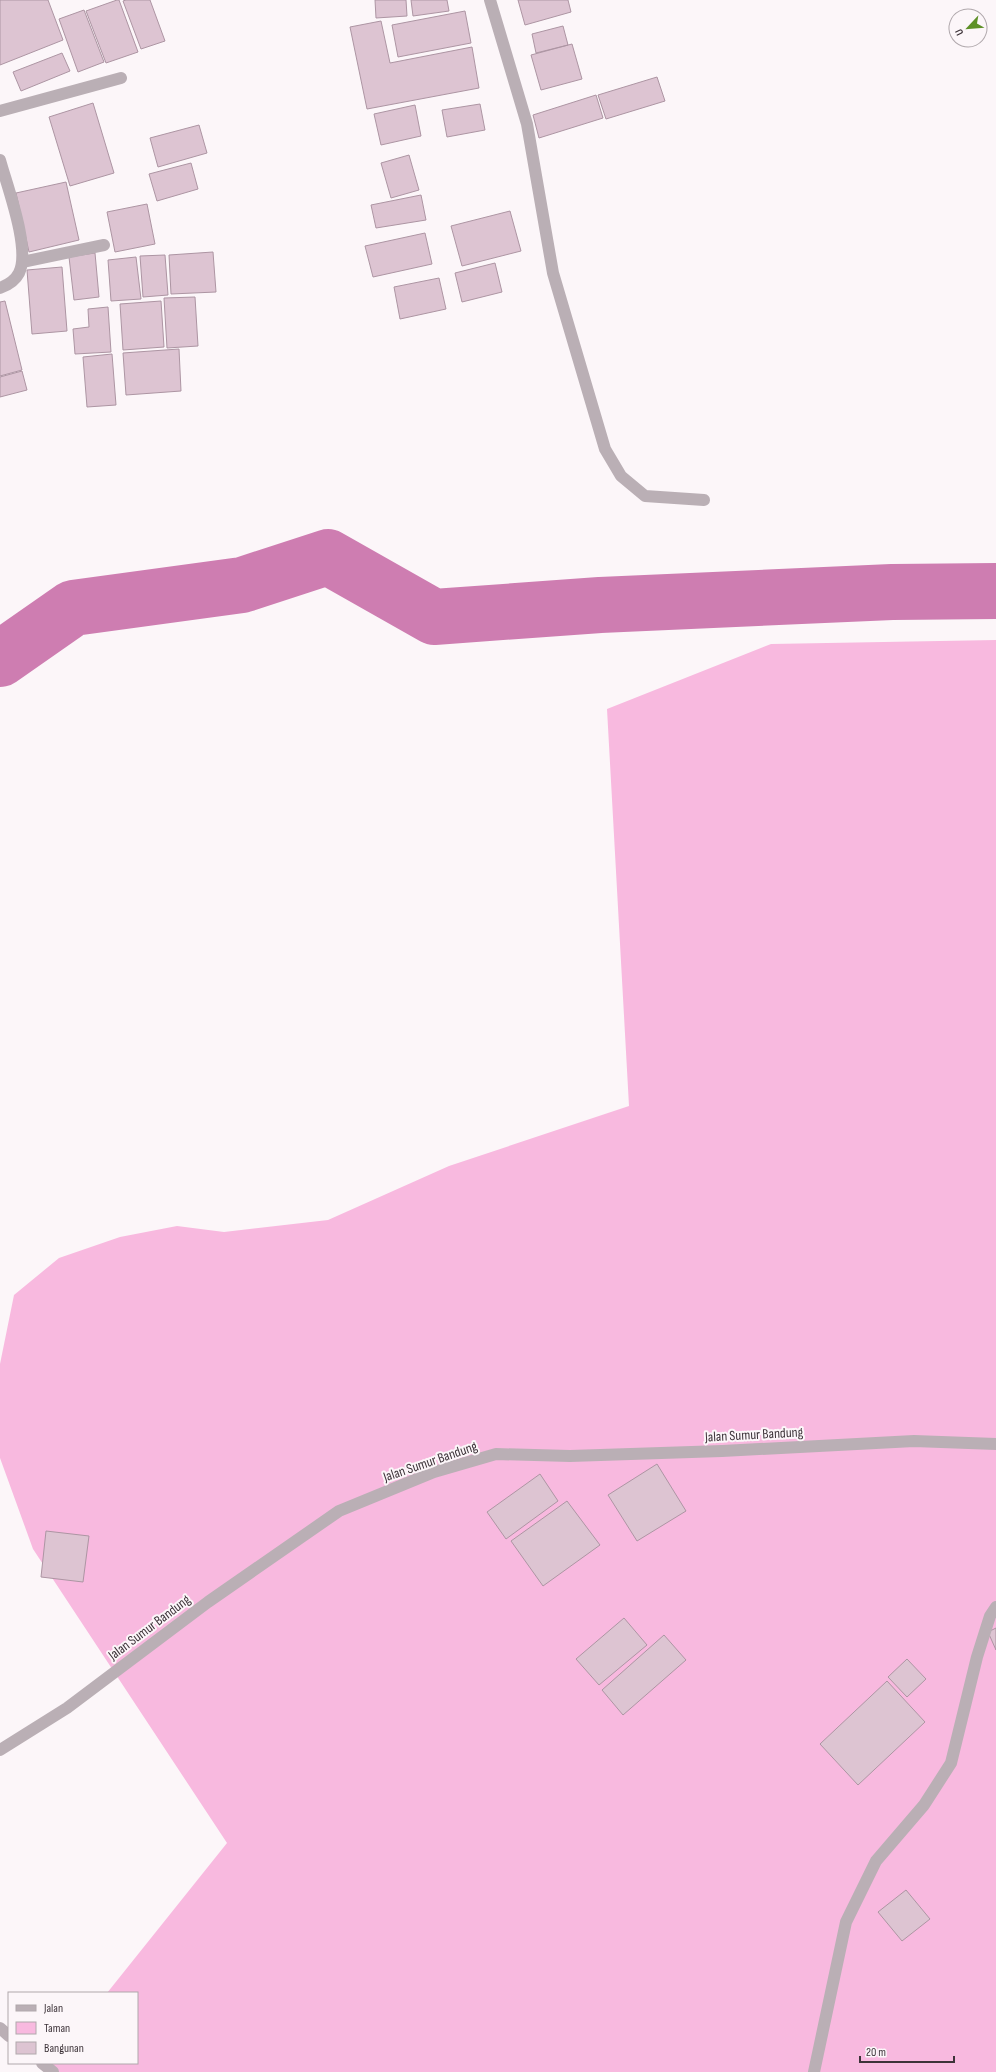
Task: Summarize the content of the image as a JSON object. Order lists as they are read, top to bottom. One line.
{"streets":{"street":["Jalan Sumur Bandung"]},"legend":["Jalan","Taman","Bangunan"],"scale_bar":"20 m","north":"bottom left"}
